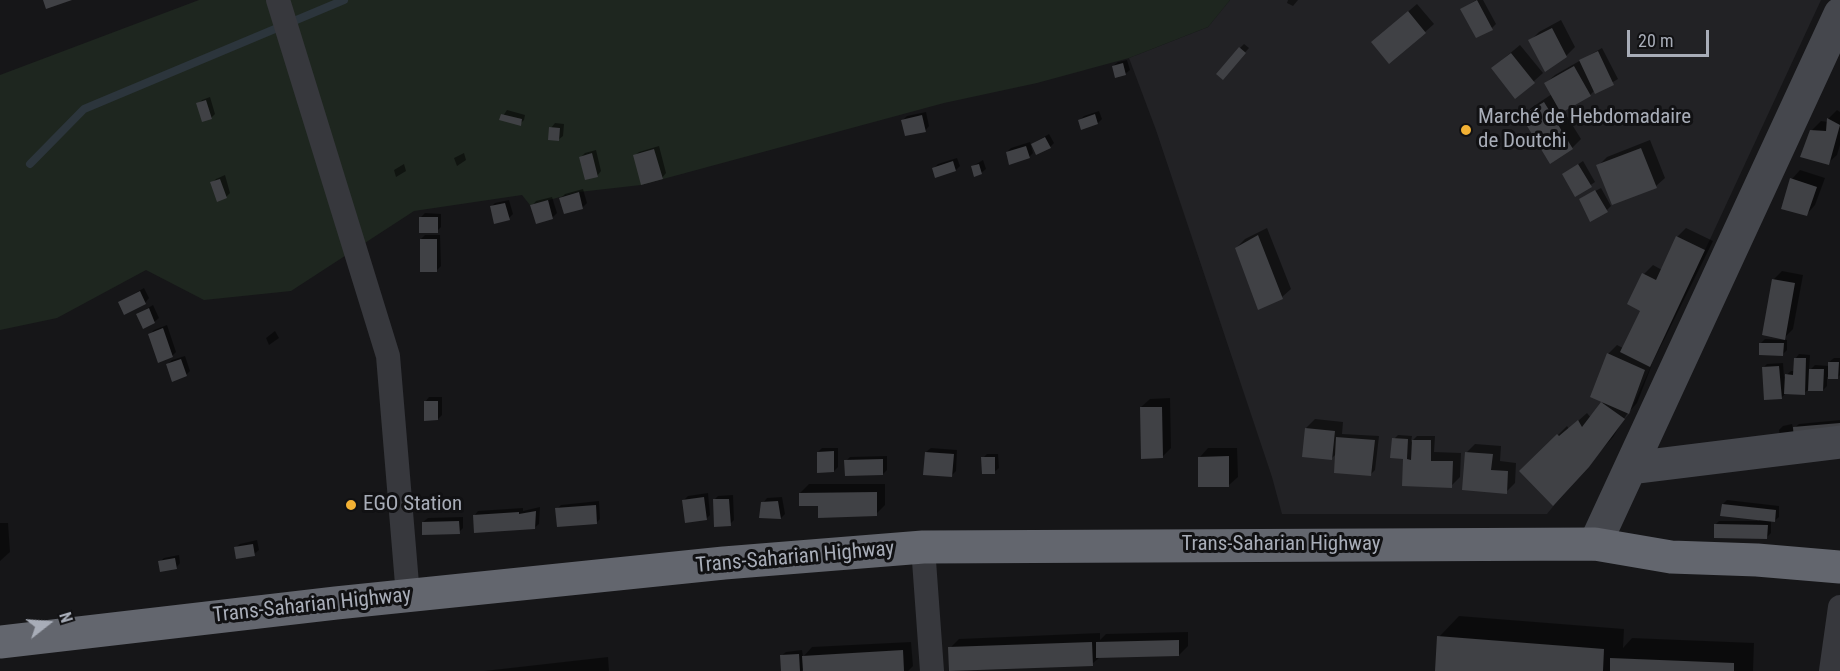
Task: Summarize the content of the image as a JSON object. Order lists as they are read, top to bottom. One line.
{"streets":{"highway":["Trans-Saharian Highway"]},"places":["Marché de Hebdomadaire de Doutchi","EGO Station"],"scale_bar":"20 m","north":"right"}
